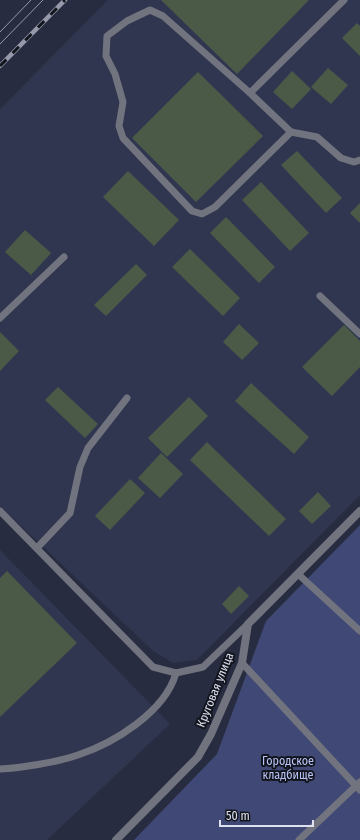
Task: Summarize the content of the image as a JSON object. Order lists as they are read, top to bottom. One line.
{"streets":{"street":["Круговая улица"]},"parks":["Городское кладбище"],"scale_bar":"50 m"}
